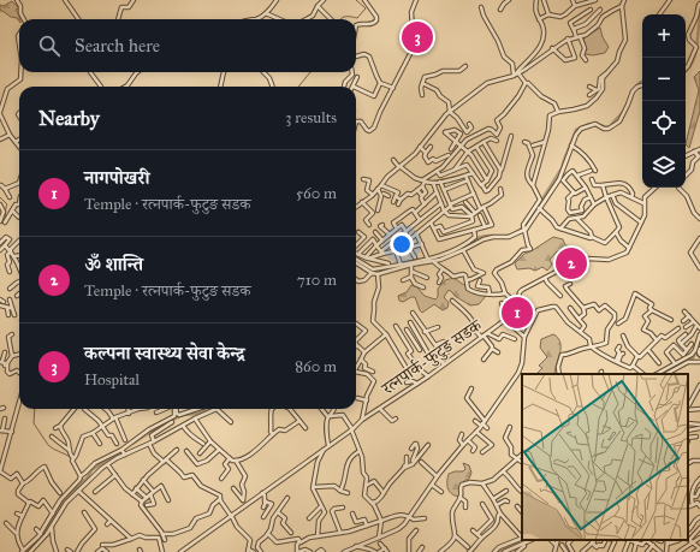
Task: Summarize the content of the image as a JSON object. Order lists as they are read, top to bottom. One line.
{"streets":{"street":["रत्नपार्क-फुटुङ सडक"]},"page":{"map_buttons":["+","−"],"pins":["3","2","1"],"search":"Search here","heading":["Nearby","3 results"],"list":[{"mark":"1","name":"नागपोखरी","note":"Temple · रत्नपार्क-फुटुङ सडक","value":"560 m"},{"mark":"2","name":"ॐ शान्ति","note":"Temple · रत्नपार्क-फुटुङ सडक","value":"710 m"},{"mark":"3","name":"कल्पना स्वास्थ्य सेवा केन्द्र","note":"Hospital","value":"860 m"}]}}
